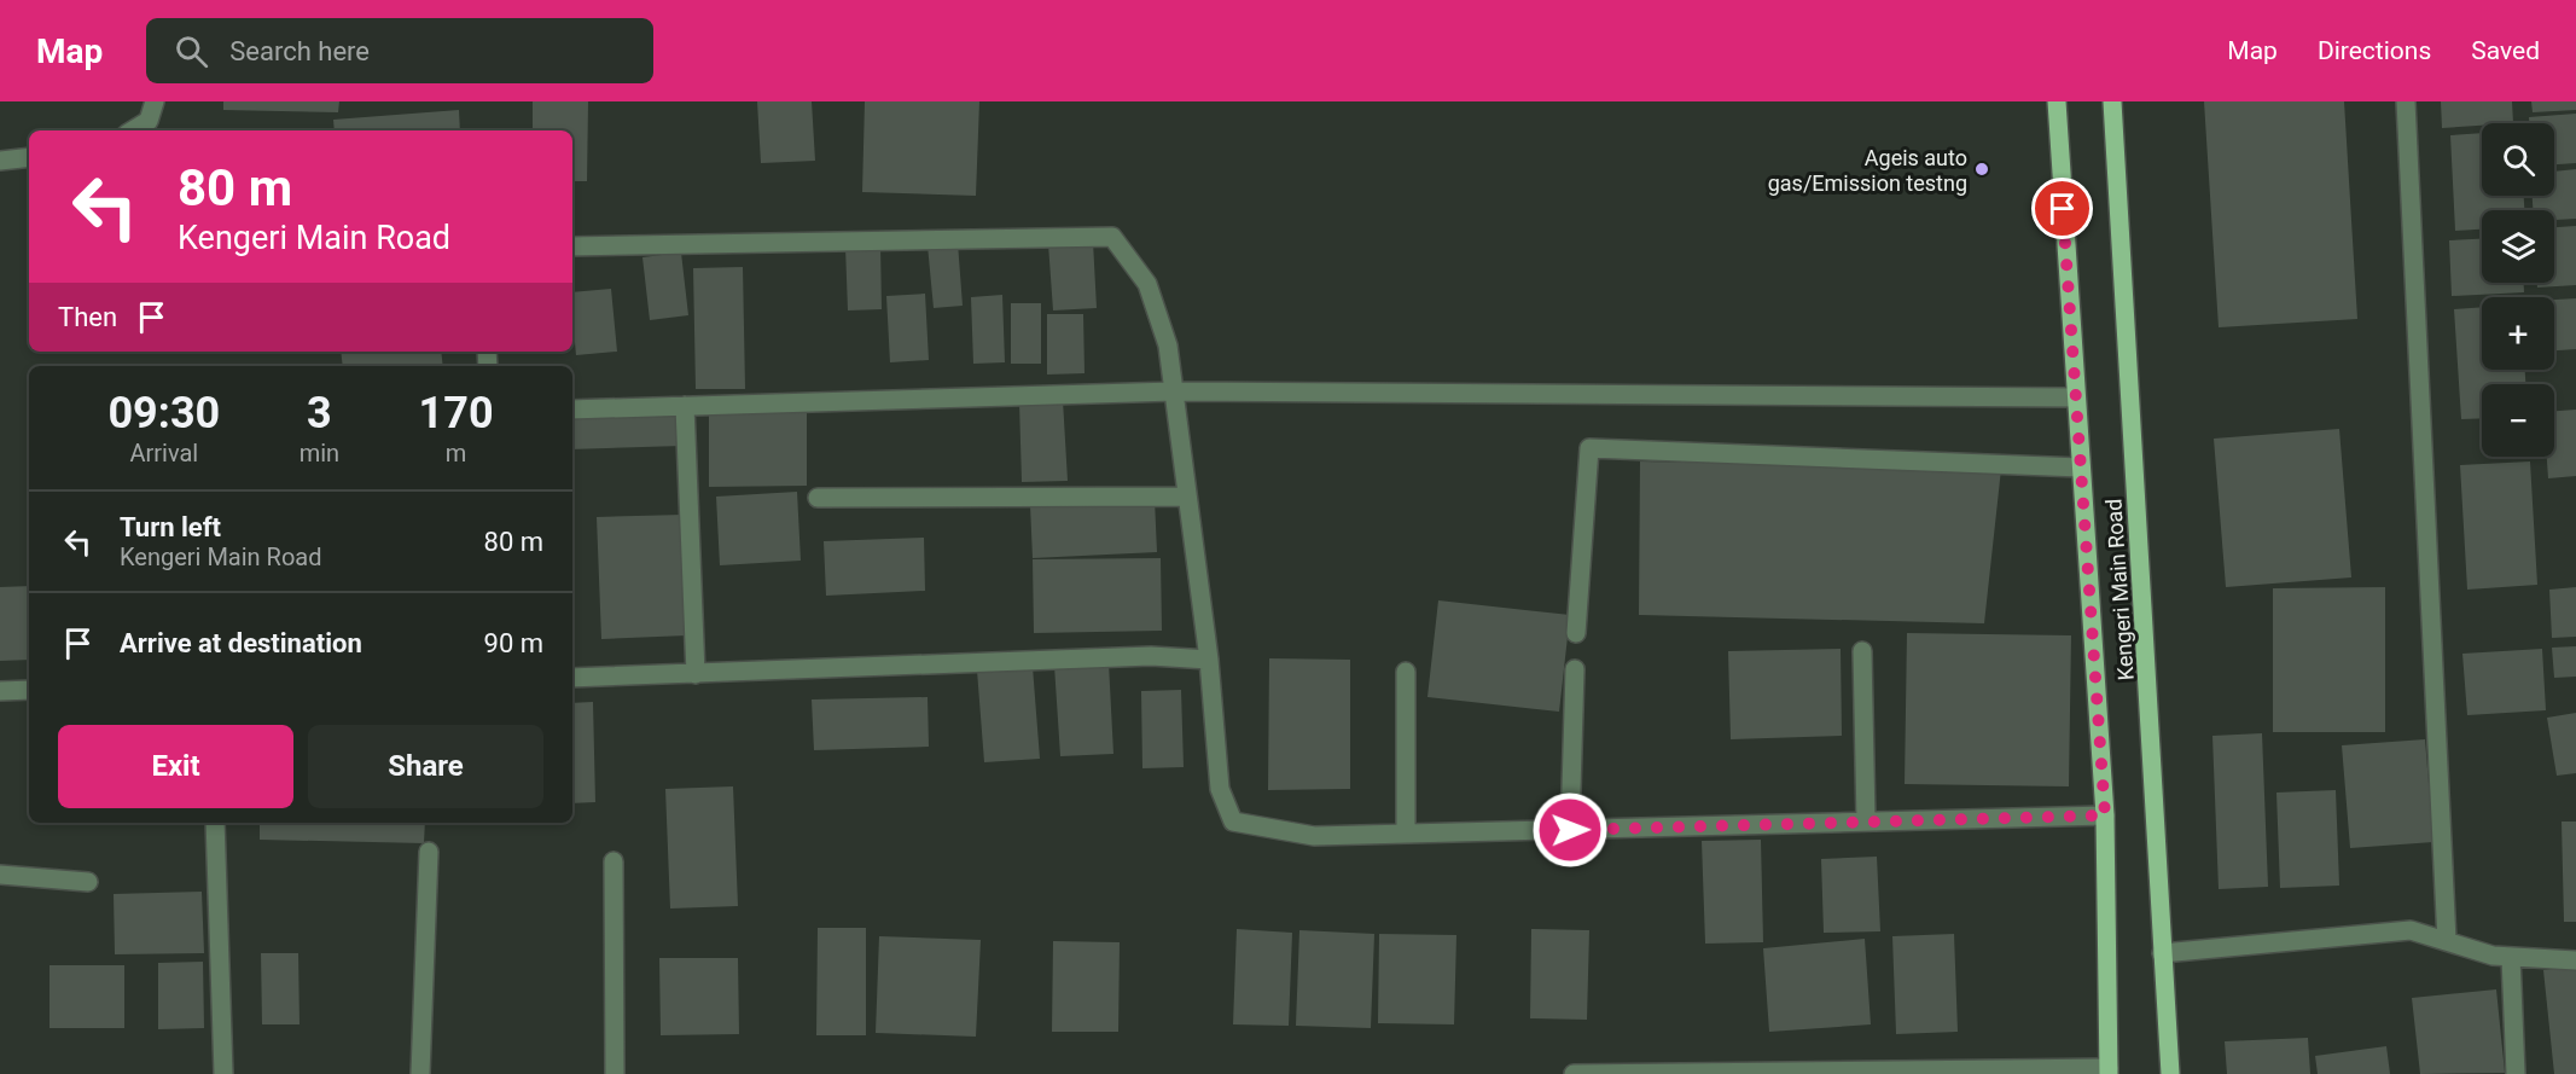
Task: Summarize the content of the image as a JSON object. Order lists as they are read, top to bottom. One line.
{"streets":{"main road":["Kengeri Main Road"]},"places":["Ageis auto gas/Emission testng"],"page":{"header":"Map","search":"Search here","nav":["Map","Directions","Saved"],"map_buttons":["+","−"],"turn":["80 m","Kengeri Main Road"],"then":"Then","eta":["09:30","Arrival","3","min","170","m"],"list":[{"name":"Turn left","note":"Kengeri Main Road","value":"80 m"},{"name":"Arrive at destination","value":"90 m"}],"buttons":["Exit","Share"]}}
